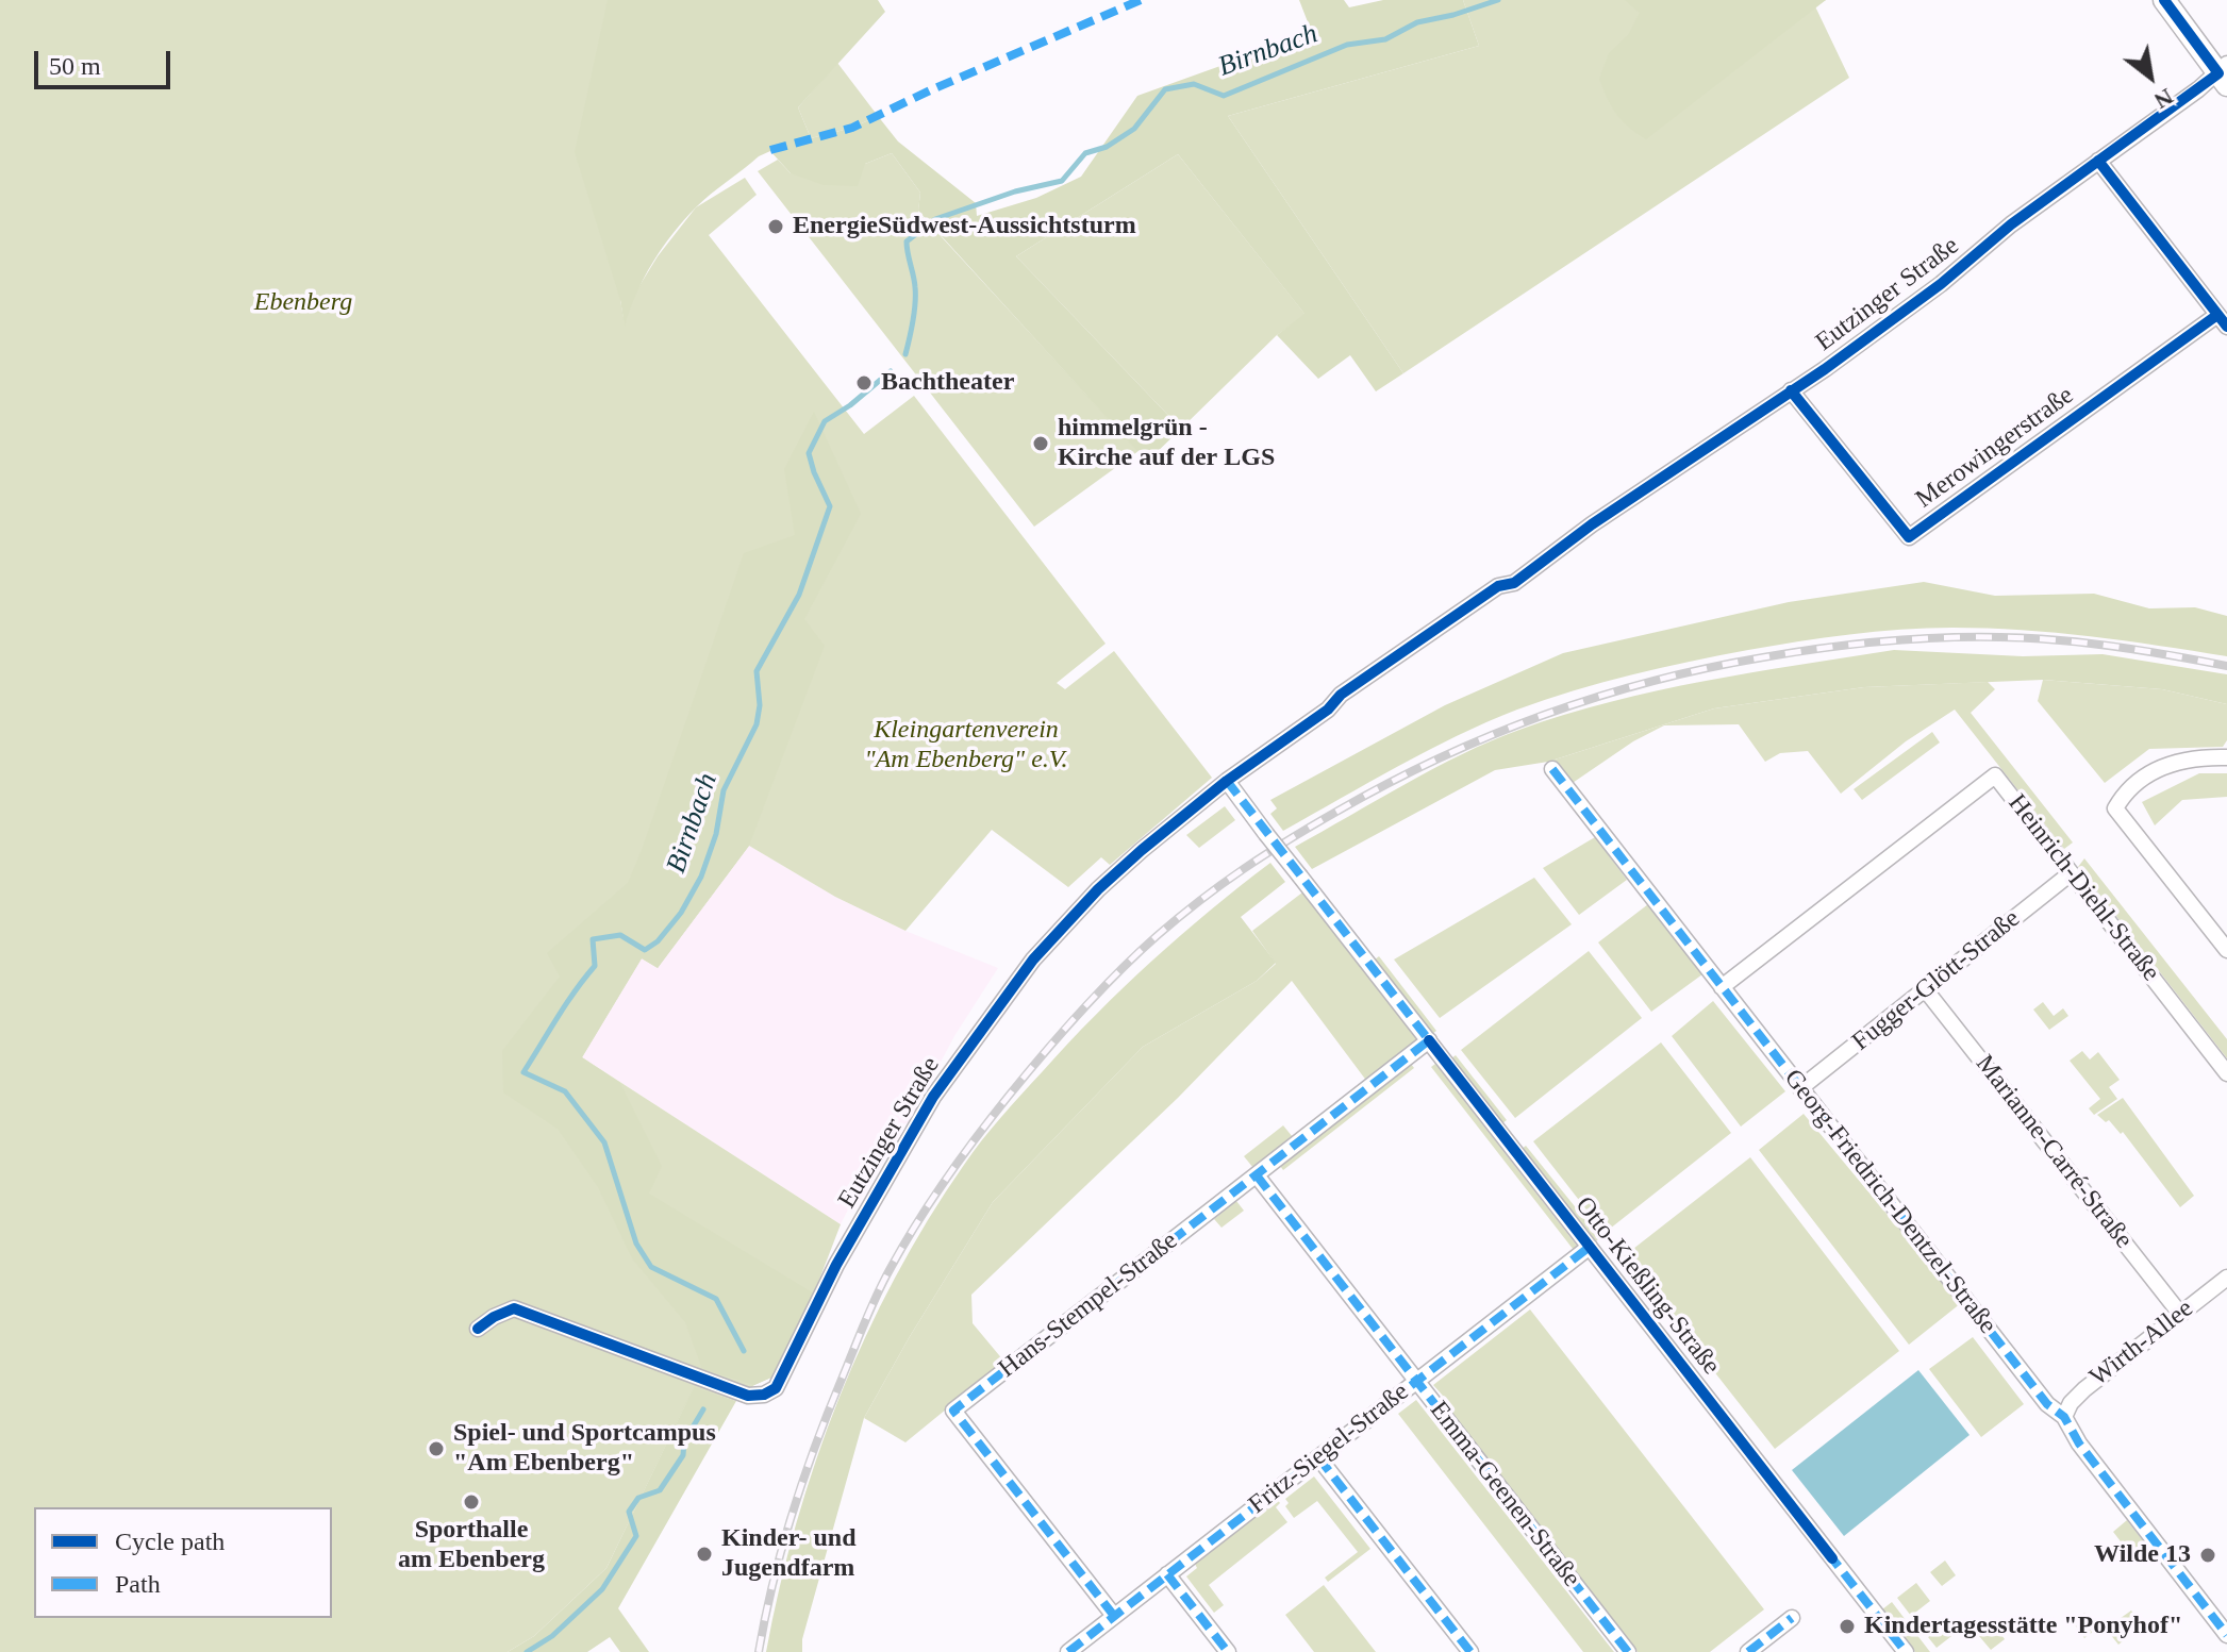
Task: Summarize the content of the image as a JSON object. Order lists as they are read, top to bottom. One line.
{"streets":{"street":["Eutzinger Straße","Merowingerstraße","Heinrich-Diehl-Straße","Fugger-Glött-Straße","Marianne-Carré-Straße","Georg-Friedrich-Dentzel-Straße","Otto-Kießling-Straße","Hans-Stempel-Straße","Wirth-Allee","Fritz-Siegel-Straße","Emma-Geenen-Straße"]},"crossings":[["Eutzinger Straße","Merowingerstraße"],["Eutzinger Straße","Otto-Kießling-Straße"],["Heinrich-Diehl-Straße","Fugger-Glött-Straße"],["Heinrich-Diehl-Straße","Georg-Friedrich-Dentzel-Straße"],["Fugger-Glött-Straße","Marianne-Carré-Straße"],["Fugger-Glött-Straße","Georg-Friedrich-Dentzel-Straße"],["Marianne-Carré-Straße","Wirth-Allee"],["Georg-Friedrich-Dentzel-Straße","Wirth-Allee"],["Otto-Kießling-Straße","Hans-Stempel-Straße"],["Otto-Kießling-Straße","Fritz-Siegel-Straße"],["Hans-Stempel-Straße","Fritz-Siegel-Straße"],["Hans-Stempel-Straße","Emma-Geenen-Straße"],["Fritz-Siegel-Straße","Emma-Geenen-Straße"]],"water":["Birnbach"],"parks":["Ebenberg","Kleingartenverein \"Am Ebenberg\" e.V."],"places":["EnergieSüdwest-Aussichtsturm","Bachtheater","himmelgrün - Kirche auf der LGS","Spiel- und Sportcampus \"Am Ebenberg\"","Sporthalle am Ebenberg","Kinder- und Jugendfarm","Wilde 13","Kindertagesstätte \"Ponyhof\""],"legend":["Cycle path","Path"],"scale_bar":"50 m","north":"bottom right"}
